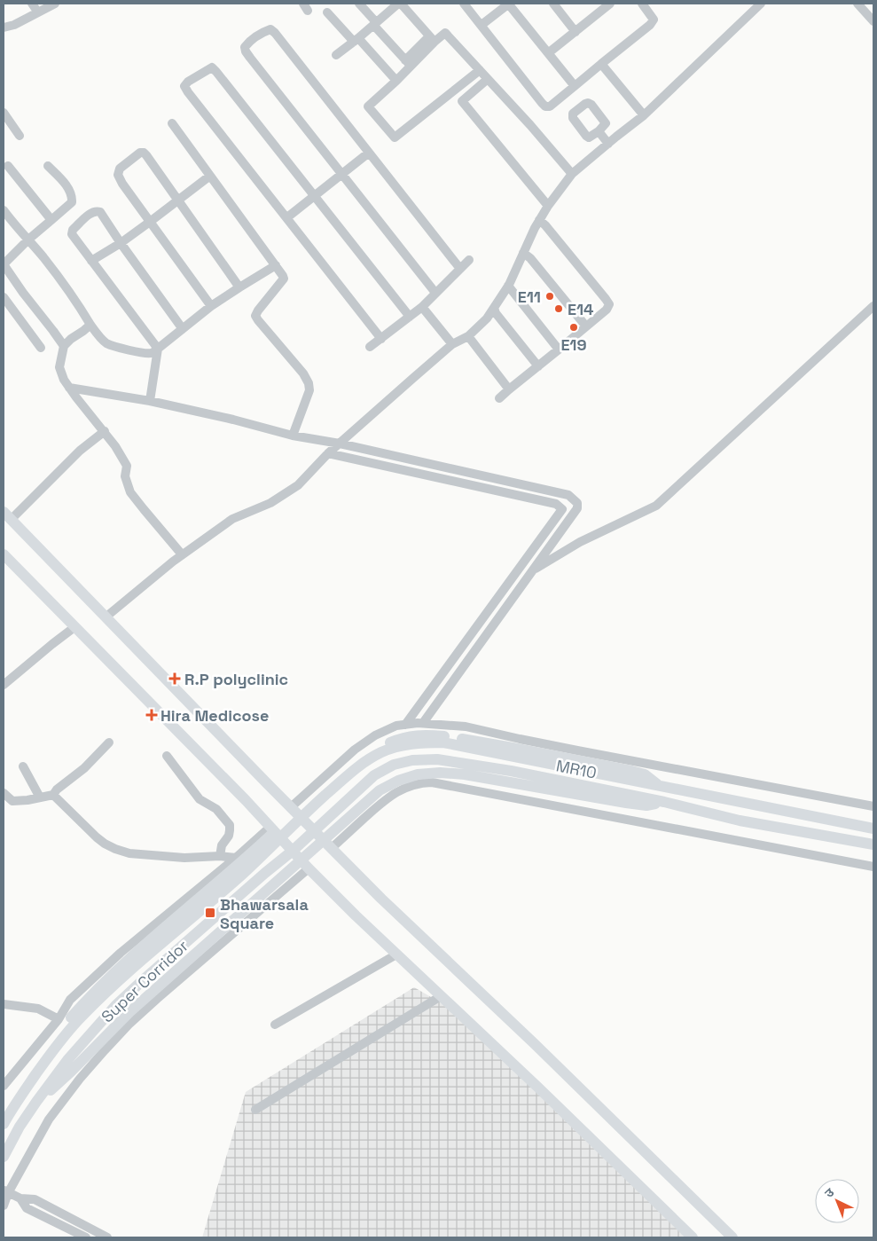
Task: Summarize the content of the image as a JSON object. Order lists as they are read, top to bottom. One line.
{"streets":{"main road":["MR10","Super Corridor"]},"crossings":[["MR10","Super Corridor"]],"places":{"other":["E11","E14","E19"],"health":["R.P polyclinic","Hira Medicose"],"transit":["Bhawarsala Square"]},"north":"top left"}
